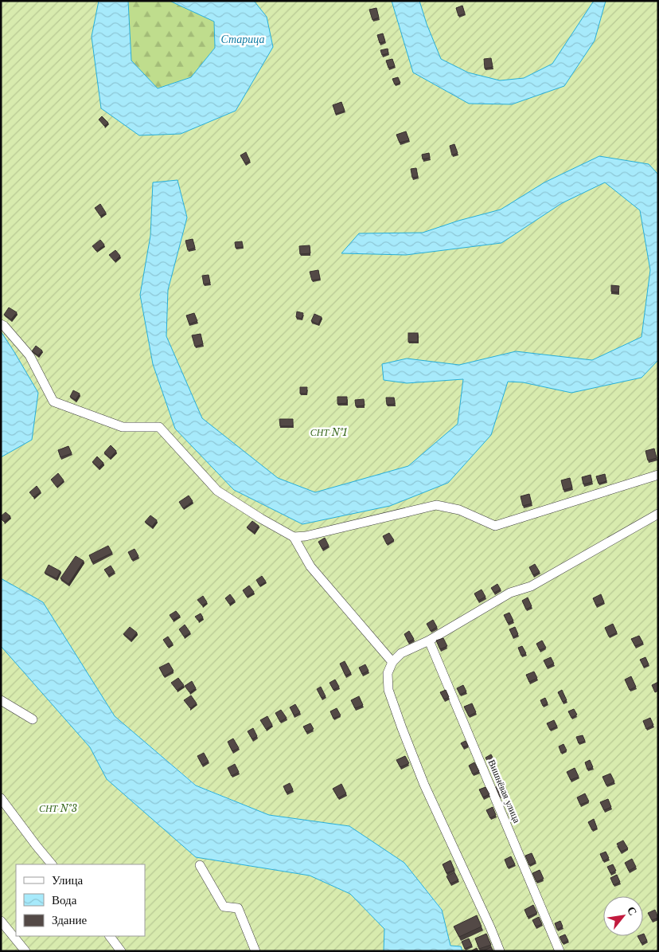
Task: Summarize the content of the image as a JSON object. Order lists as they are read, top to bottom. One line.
{"streets":{"street":["Вишнёвая улица"]},"water":["Старица"],"parks":["СНТ №1","СНТ №3"],"legend":["Улица","Вода","Здание"],"north":"top right"}
